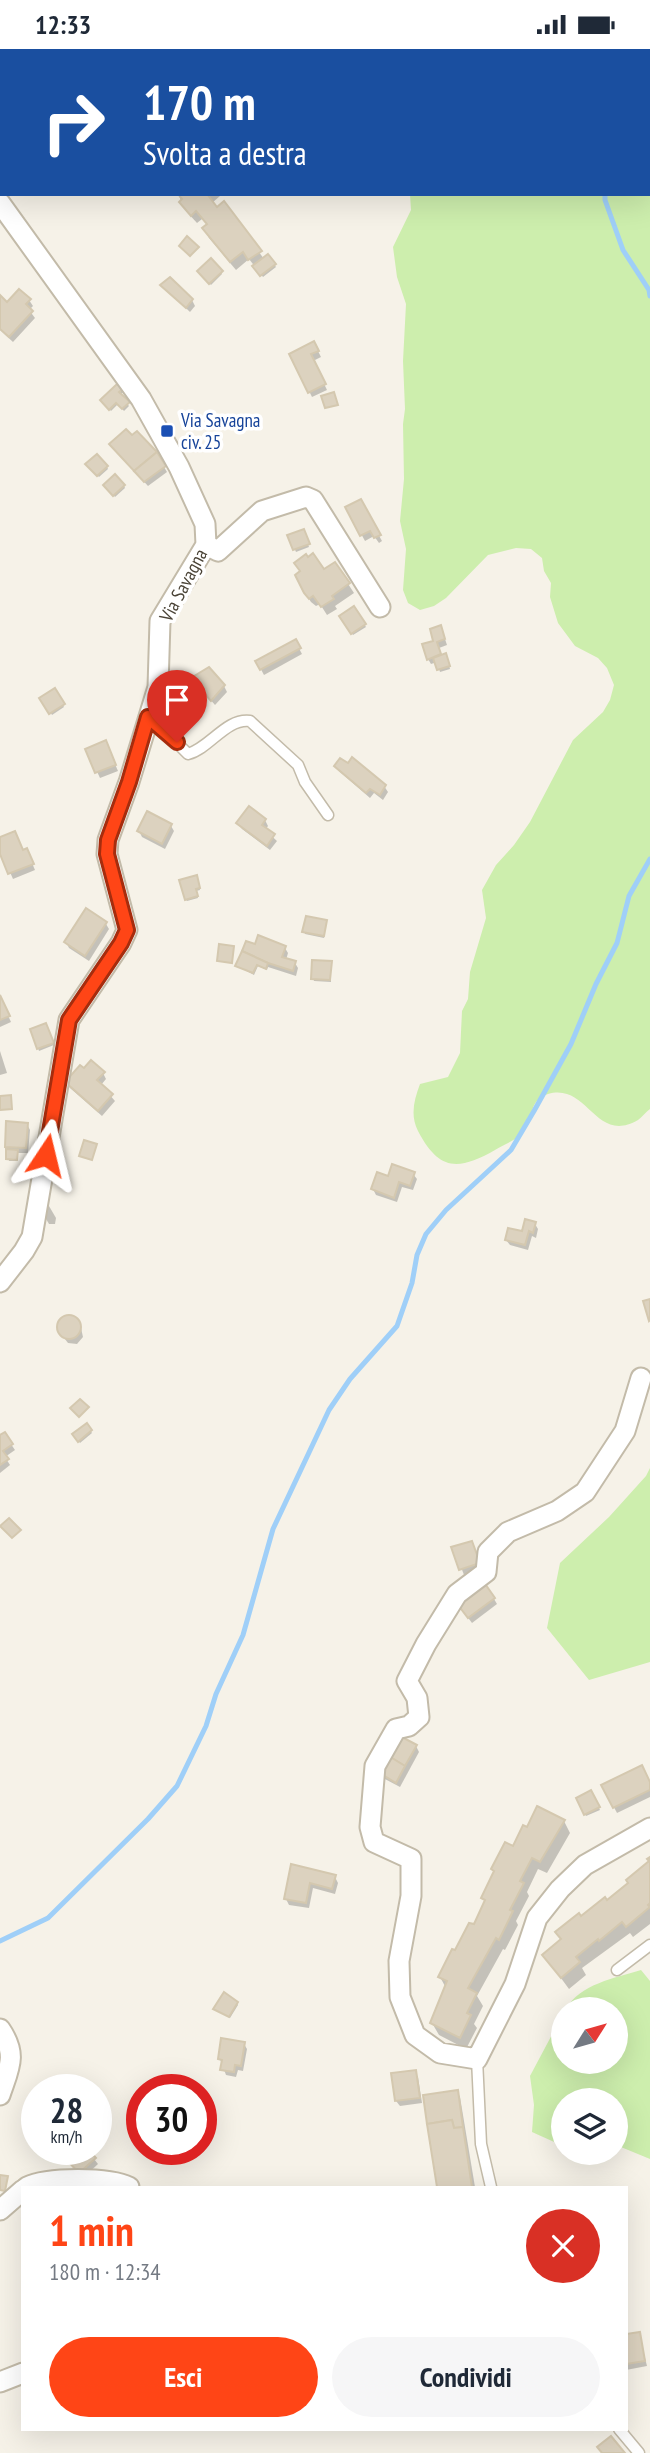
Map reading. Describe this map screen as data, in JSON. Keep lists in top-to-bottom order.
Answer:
{
  "streets": {
    "street": ["Via Savagna"]
  },
  "places": {
    "transit": ["Via Savagna civ. 25"]
  },
  "north": "top right",
  "page": {
    "status": "12:33",
    "turn": ["170 m", "Svolta a destra"],
    "speed": "28 km/h",
    "limit": "30",
    "heading": ["1 min", "180 m · 12:34"],
    "buttons": ["Esci", "Condividi"]
  }
}
